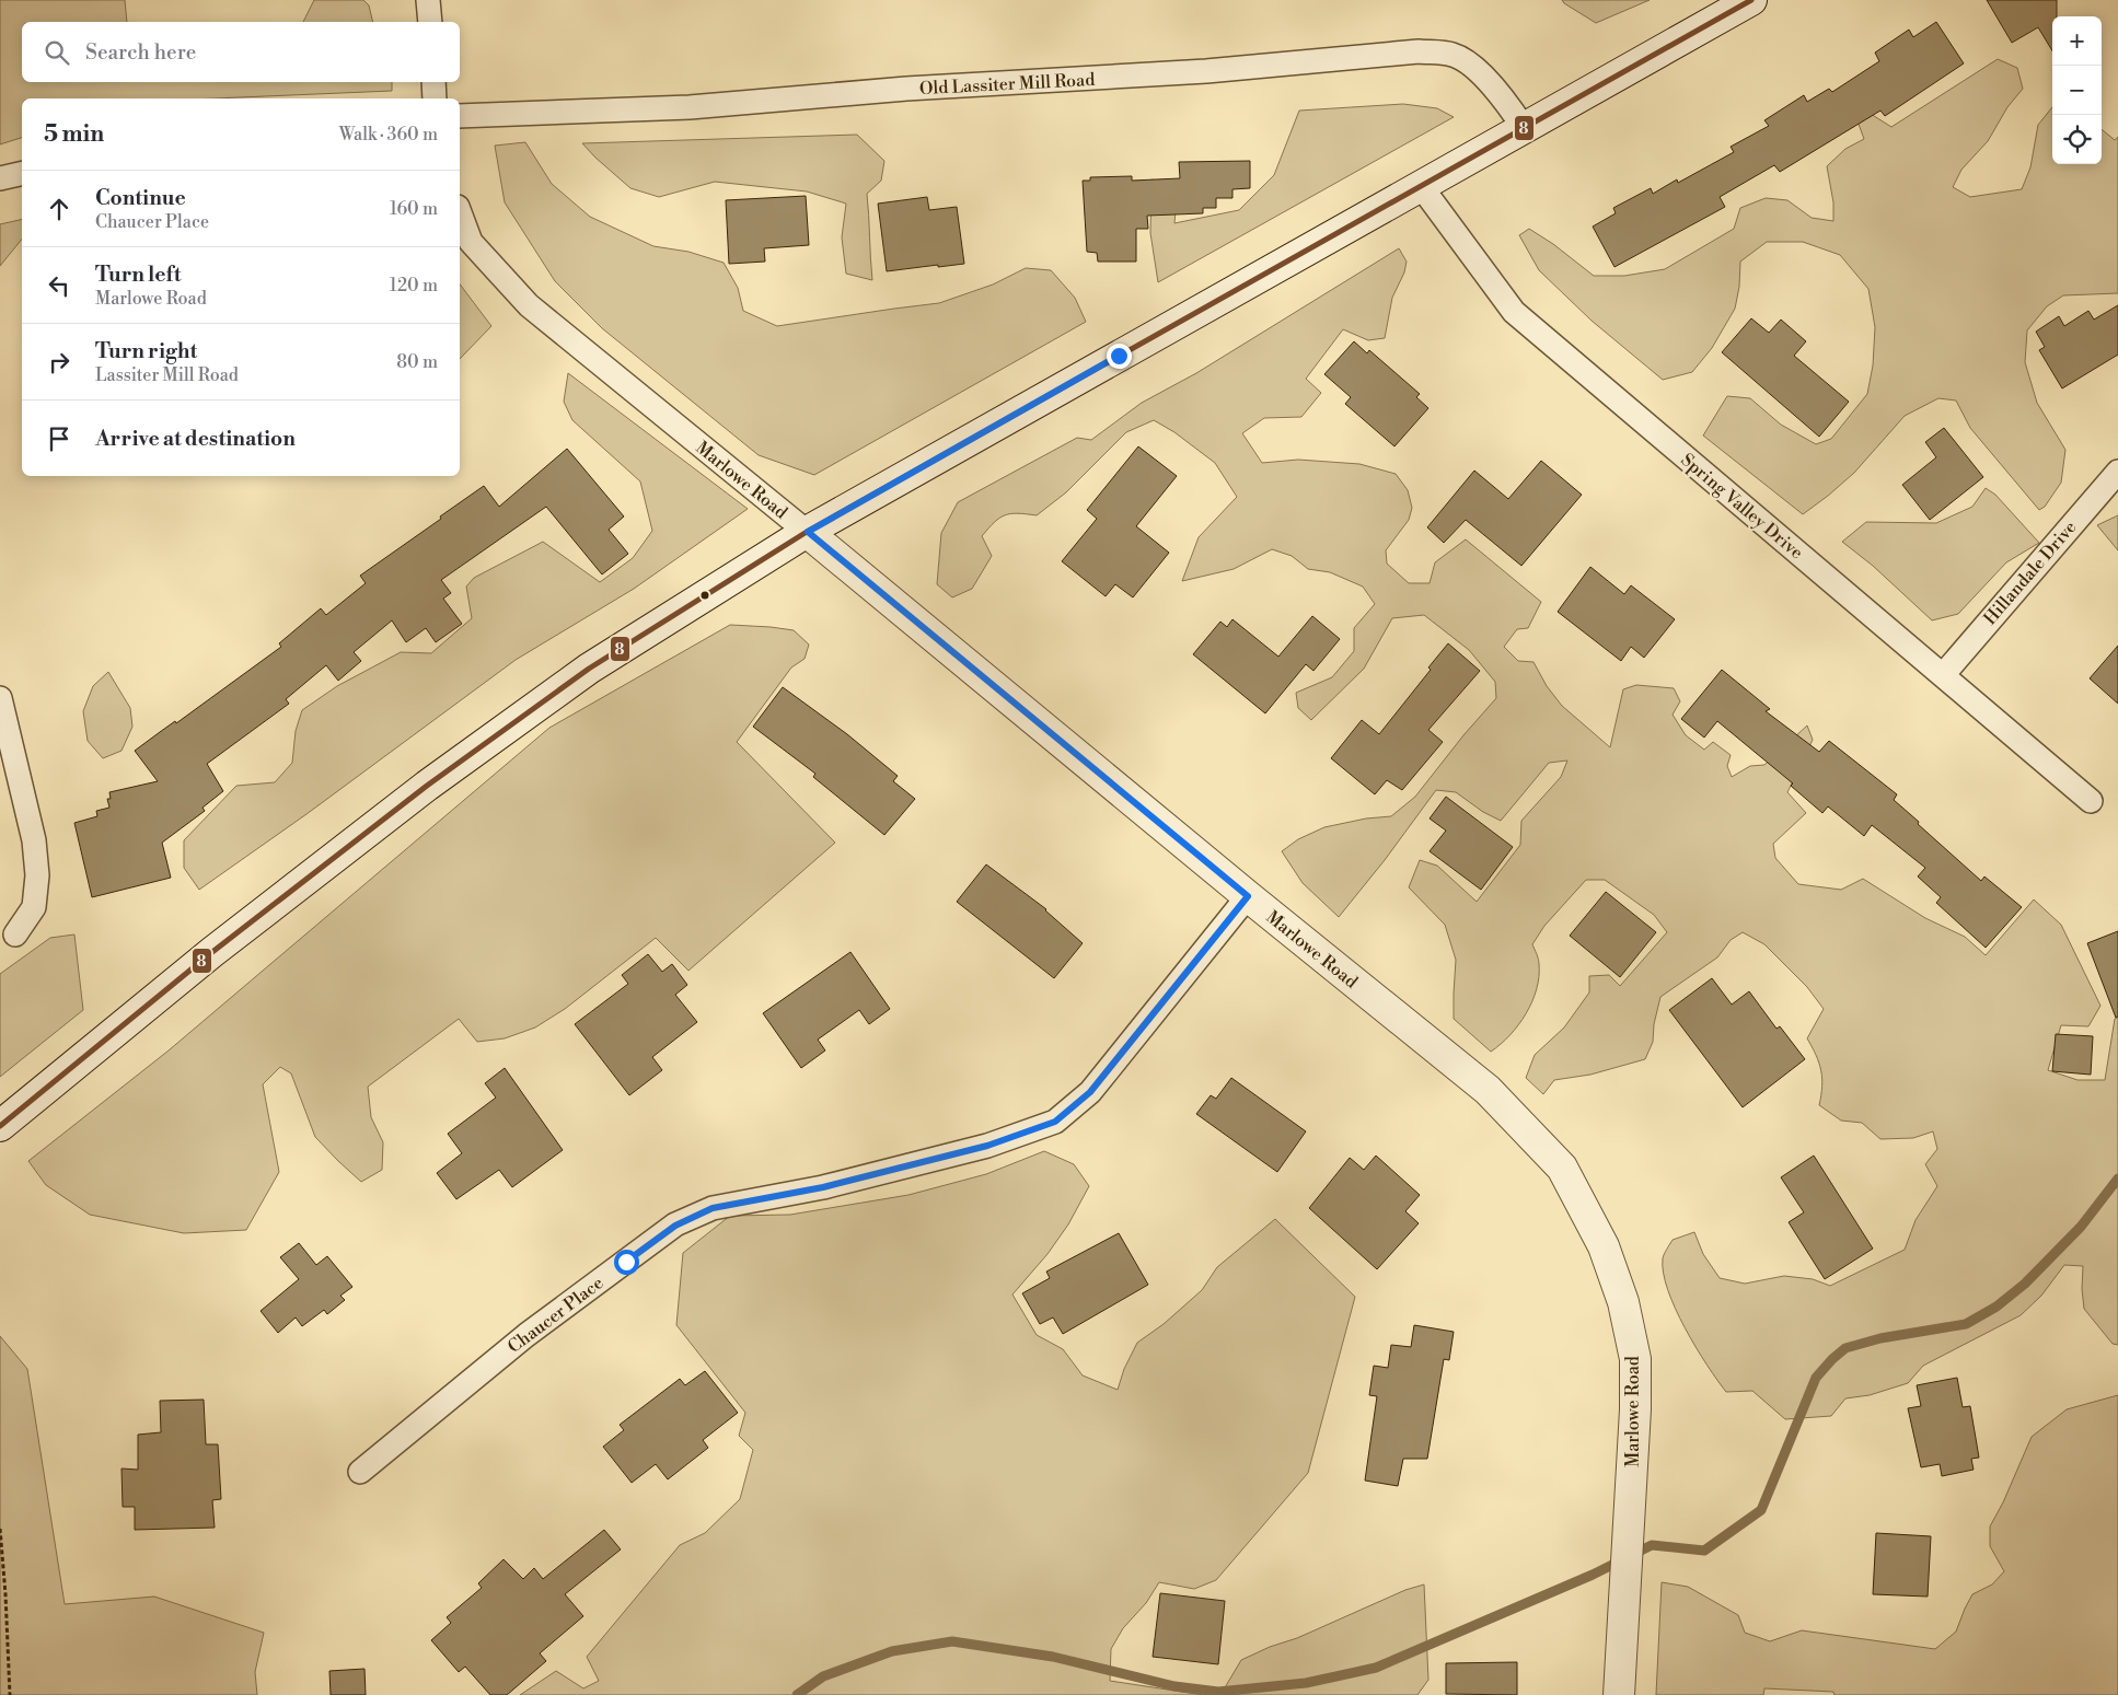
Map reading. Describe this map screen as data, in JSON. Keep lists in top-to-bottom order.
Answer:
{
  "streets": {
    "main road": ["Marlowe Road"],
    "street": [
      "Old Lassiter Mill Road",
      "Spring Valley Drive",
      "Hillandale Drive",
      "Chaucer Place"
    ]
  },
  "crossings": [
    ["Marlowe Road", "Chaucer Place"],
    ["Spring Valley Drive", "Hillandale Drive"]
  ],
  "lines": ["transit line 8"],
  "page": {
    "map_buttons": ["+", "−"],
    "search": "Search here",
    "heading": ["5 min", "Walk · 360 m"],
    "list": [
      ["Continue", "Chaucer Place", "160 m"],
      ["Turn left", "Marlowe Road", "120 m"],
      ["Turn right", "Lassiter Mill Road", "80 m"],
      "Arrive at destination"
    ]
  }
}
